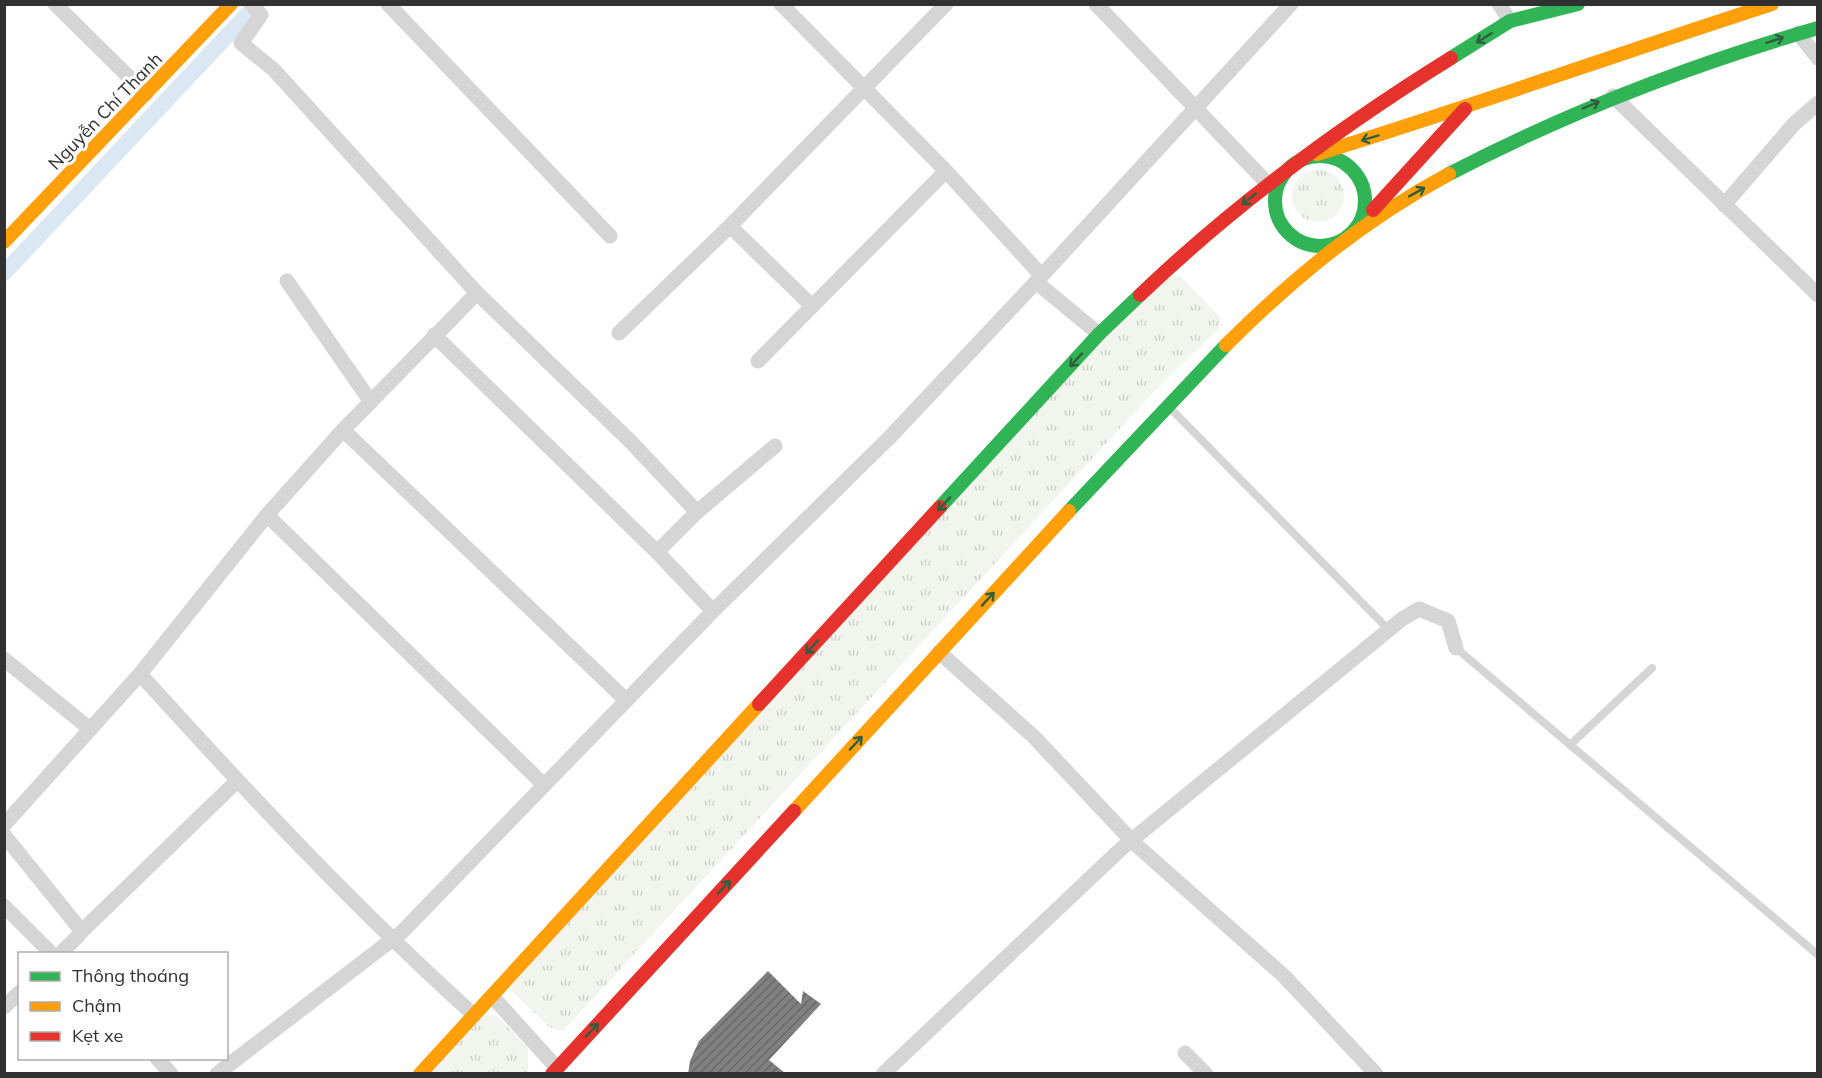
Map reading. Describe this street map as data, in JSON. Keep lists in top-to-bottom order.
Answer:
{
  "streets": {
    "street": ["Nguyễn Chí Thanh"]
  },
  "legend": ["Thông thoáng", "Chậm", "Kẹt xe"]
}
